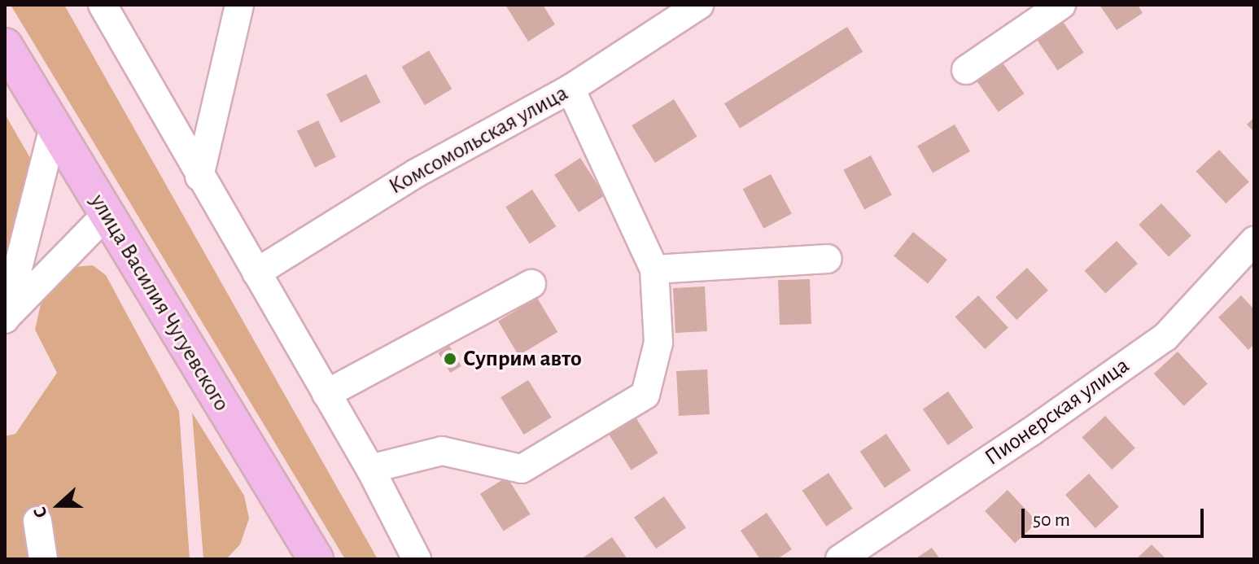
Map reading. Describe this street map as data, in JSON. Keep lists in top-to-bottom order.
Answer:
{
  "streets": {
    "main road": ["улица Василия Чугуевского"],
    "street": ["Комсомольская улица", "Пионерская улица"]
  },
  "places": ["Суприм авто"],
  "scale_bar": "50 m",
  "north": "left"
}
